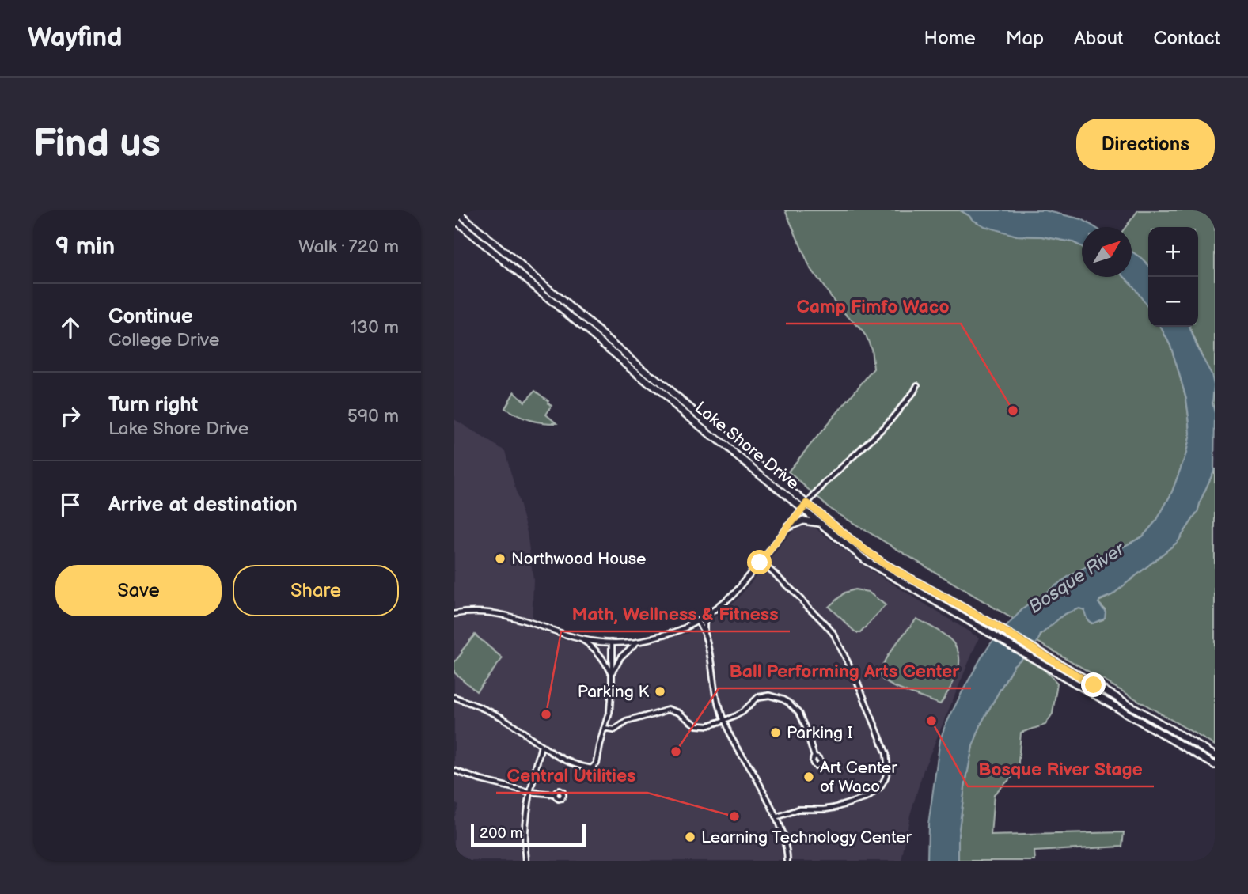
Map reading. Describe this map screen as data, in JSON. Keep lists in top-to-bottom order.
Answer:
{
  "streets": {
    "main road": ["Lake Shore Drive"]
  },
  "water": ["Bosque River"],
  "places": [
    "Camp Fimfo Waco",
    "Northwood House",
    "Parking K",
    "Math, Wellness & Fitness",
    "Bosque River Stage",
    "Parking I",
    "Ball Performing Arts Center",
    "Art Center of Waco",
    "Central Utilities",
    "Learning Technology Center"
  ],
  "scale_bar": "200 m",
  "north": "top right",
  "page": {
    "header": "Wayfind",
    "nav": [
      "Home",
      "Map",
      "About",
      "Contact"
    ],
    "buttons": [
      "Directions",
      ["Save", "Share"]
    ],
    "title": "Find us",
    "heading": ["9 min", "Walk · 720 m"],
    "map_buttons": ["+", "−"],
    "list": [
      ["Continue", "College Drive", "130 m"],
      ["Turn right", "Lake Shore Drive", "590 m"],
      "Arrive at destination"
    ],
    "scale": "200 m"
  }
}
